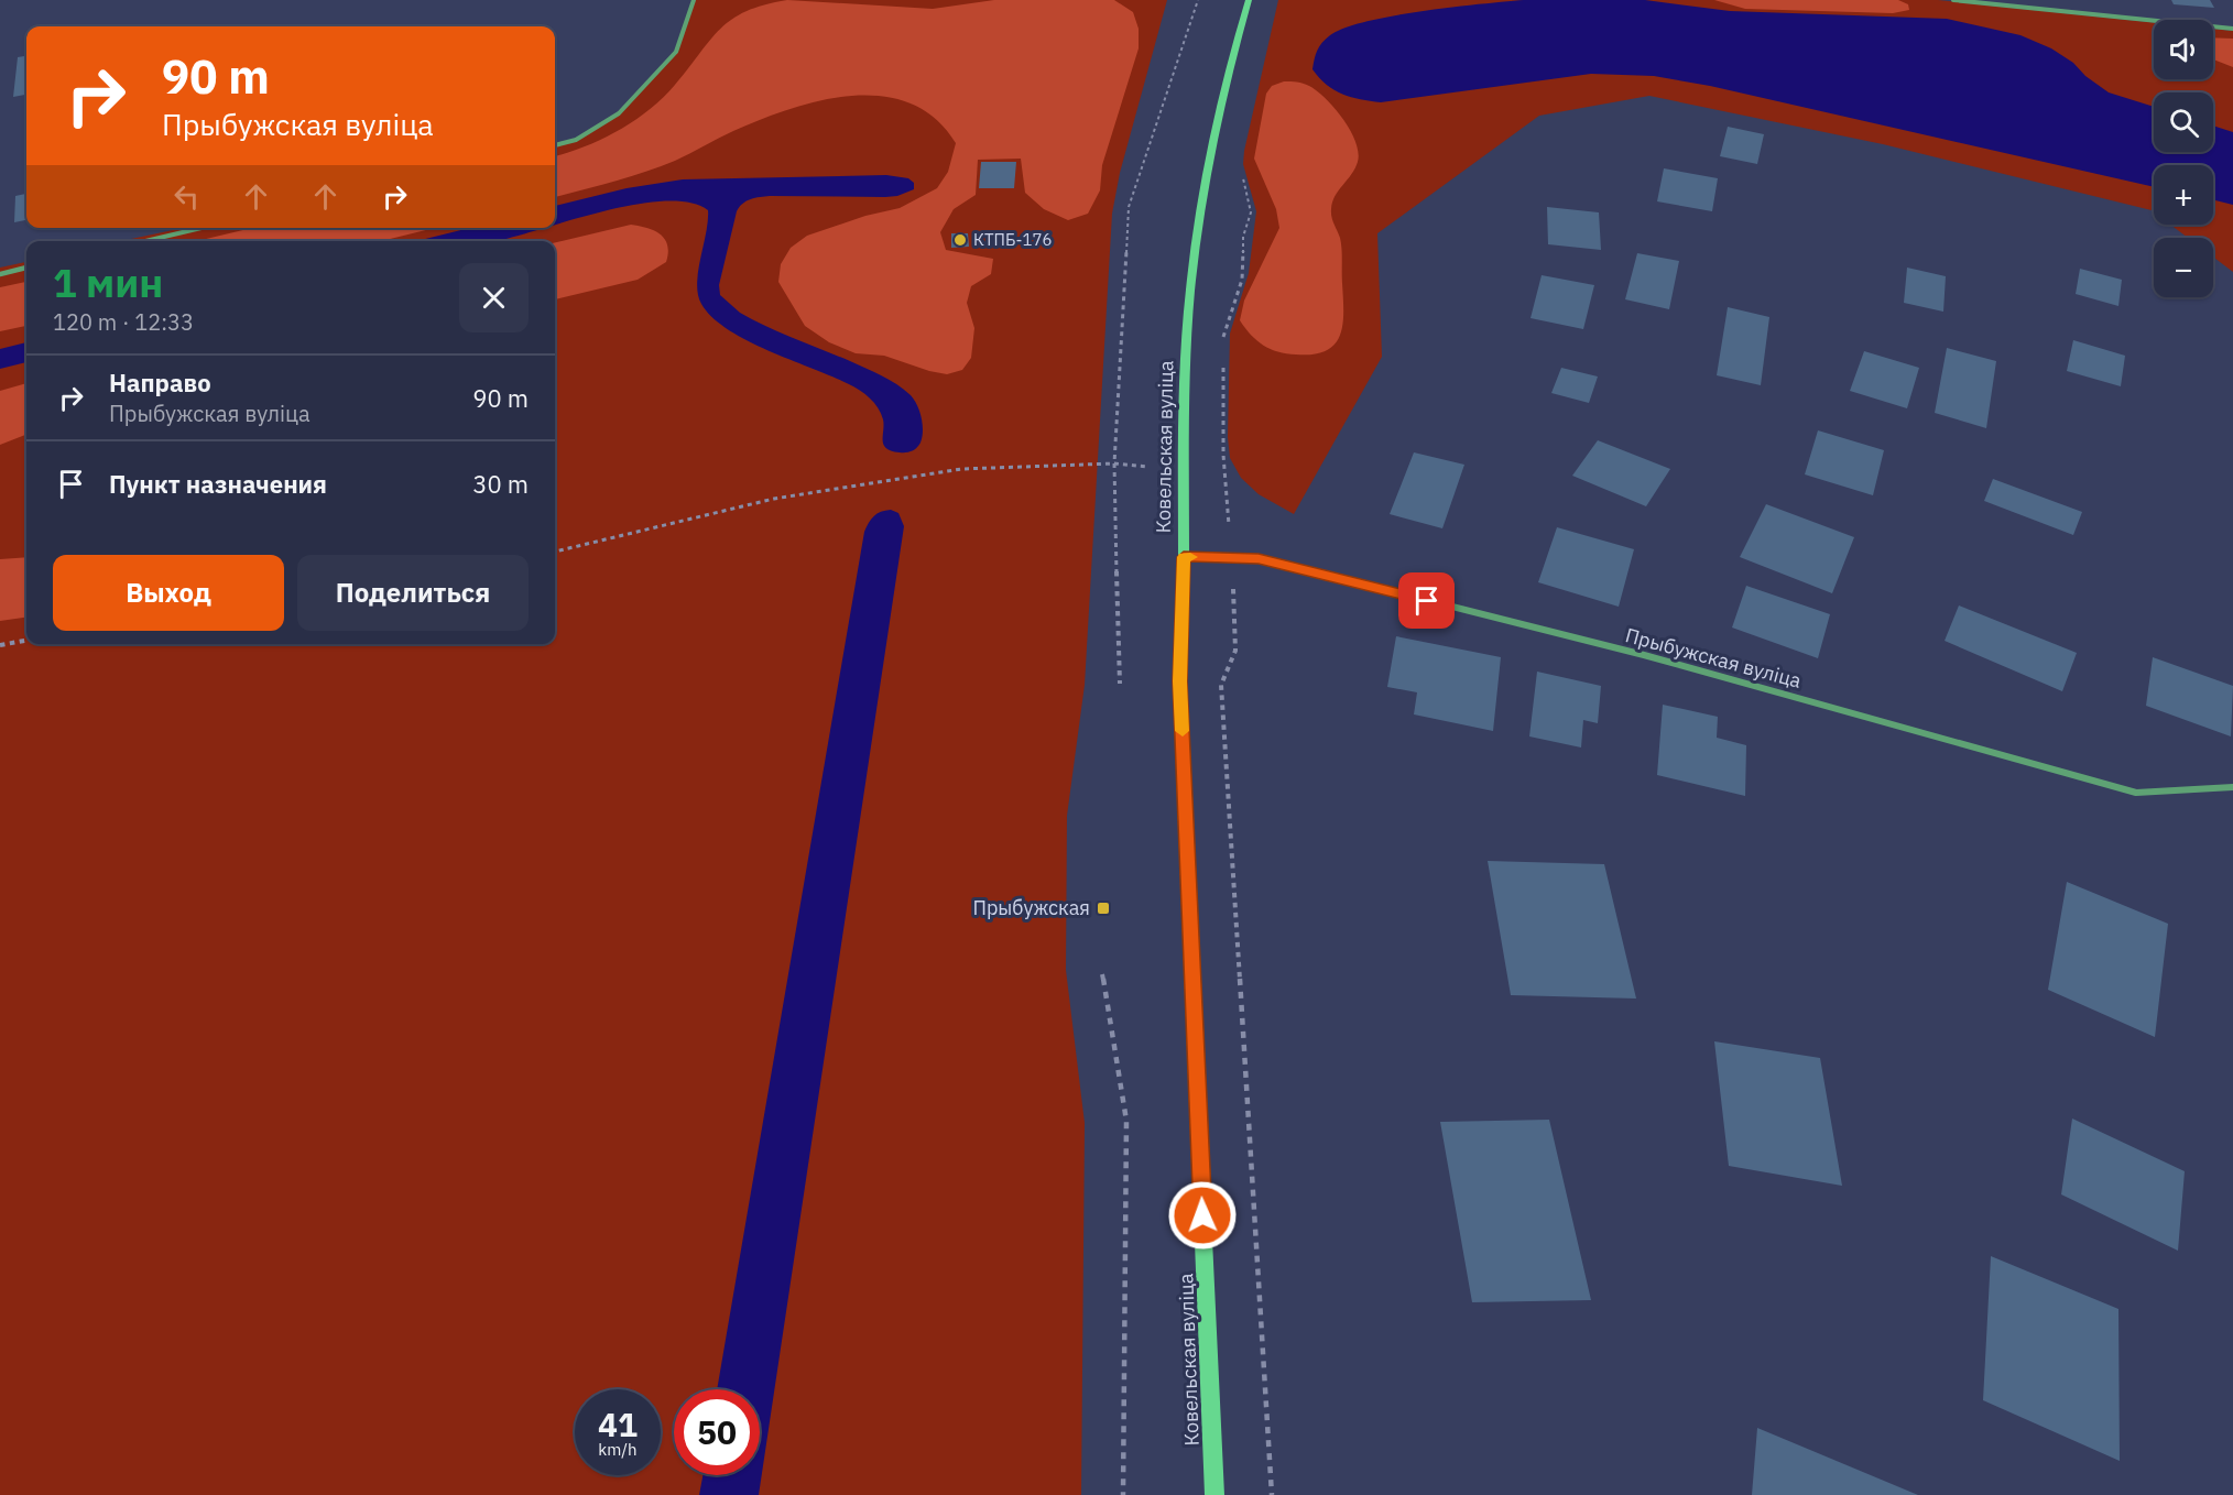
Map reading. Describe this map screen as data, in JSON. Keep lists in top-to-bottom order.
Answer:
{
  "streets": {
    "main road": ["Ковельская вуліца"],
    "street": ["Прыбужская вуліца"]
  },
  "crossings": [
    ["Ковельская вуліца", "Прыбужская вуліца"]
  ],
  "places": {
    "other": ["КТПБ-176"],
    "transit": ["Прыбужская"]
  },
  "page": {
    "map_buttons": ["+", "−"],
    "turn": ["90 m", "Прыбужская вуліца"],
    "heading": ["1 мин", "120 m · 12:33"],
    "list": [
      {
        "name": "Направо",
        "note": "Прыбужская вуліца",
        "value": "90 m"
      },
      {
        "name": "Пункт назначения",
        "value": "30 m"
      }
    ],
    "buttons": ["Выход", "Поделиться"],
    "speed": "41 km/h",
    "limit": "50"
  }
}
